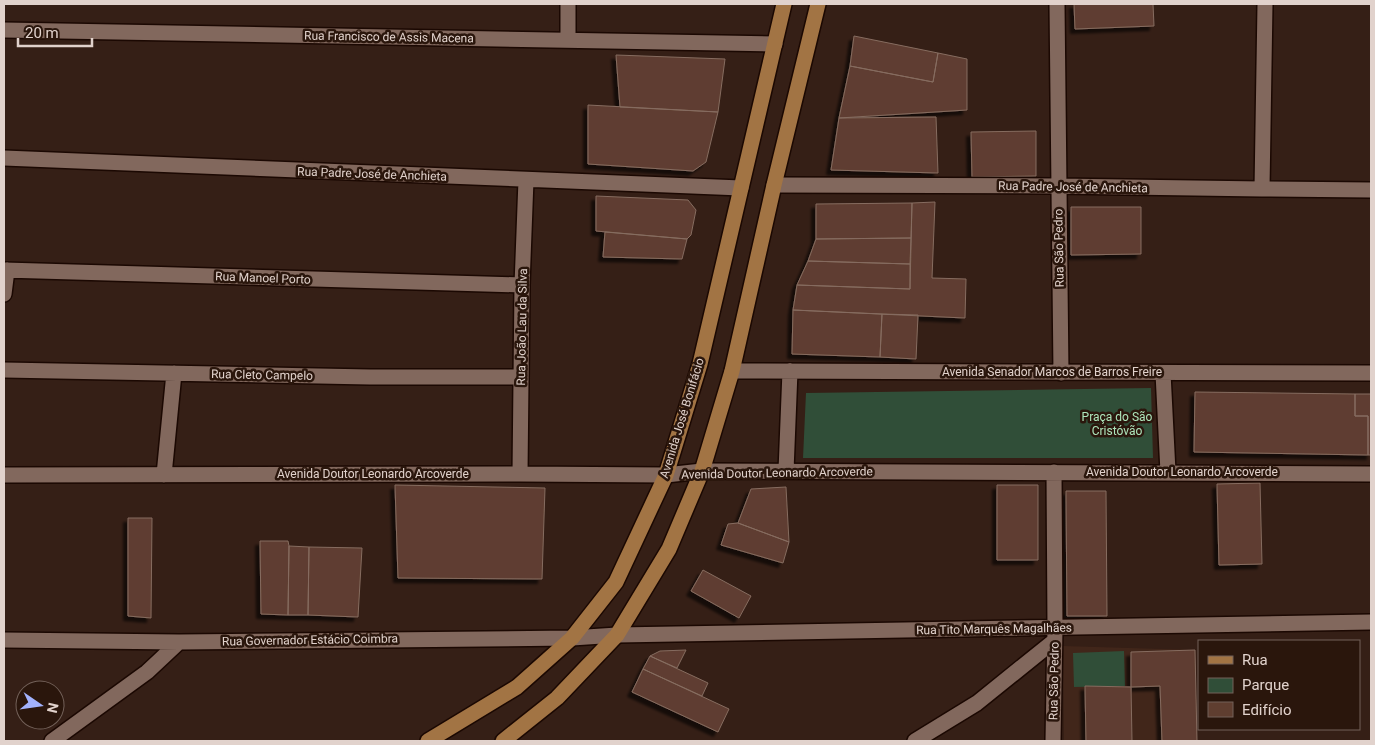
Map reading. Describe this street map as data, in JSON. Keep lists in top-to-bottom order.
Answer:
{
  "streets": {
    "main road": ["Avenida José Bonifácio"],
    "street": [
      "Rua Francisco de Assis Macena",
      "Rua Padre José de Anchieta",
      "Rua São Pedro",
      "Rua Manoel Porto",
      "Rua João Lau da Silva",
      "Avenida Senador Marcos de Barros Freire",
      "Rua Cleto Campelo",
      "Avenida Doutor Leonardo Arcoverde",
      "Rua Tito Marquês Magalhães",
      "Rua Governador Estácio Coimbra"
    ]
  },
  "crossings": [
    ["Rua Francisco de Assis Macena", "Avenida José Bonifácio"],
    ["Rua Padre José de Anchieta", "Rua São Pedro"],
    ["Rua Padre José de Anchieta", "Rua João Lau da Silva"],
    ["Rua Padre José de Anchieta", "Avenida José Bonifácio"],
    ["Rua São Pedro", "Avenida Senador Marcos de Barros Freire"],
    ["Rua São Pedro", "Avenida Doutor Leonardo Arcoverde"],
    ["Rua São Pedro", "Rua Tito Marquês Magalhães"],
    ["Rua Manoel Porto", "Rua João Lau da Silva"],
    ["Rua João Lau da Silva", "Rua Cleto Campelo"],
    ["Rua João Lau da Silva", "Avenida Doutor Leonardo Arcoverde"],
    ["Avenida José Bonifácio", "Avenida Doutor Leonardo Arcoverde"],
    ["Avenida José Bonifácio", "Rua Governador Estácio Coimbra"],
    ["Rua Tito Marquês Magalhães", "Rua Governador Estácio Coimbra"]
  ],
  "parks": ["Praça do São Cristóvão"],
  "legend": ["Rua", "Parque", "Edifício"],
  "scale_bar": "20 m",
  "north": "right"
}
